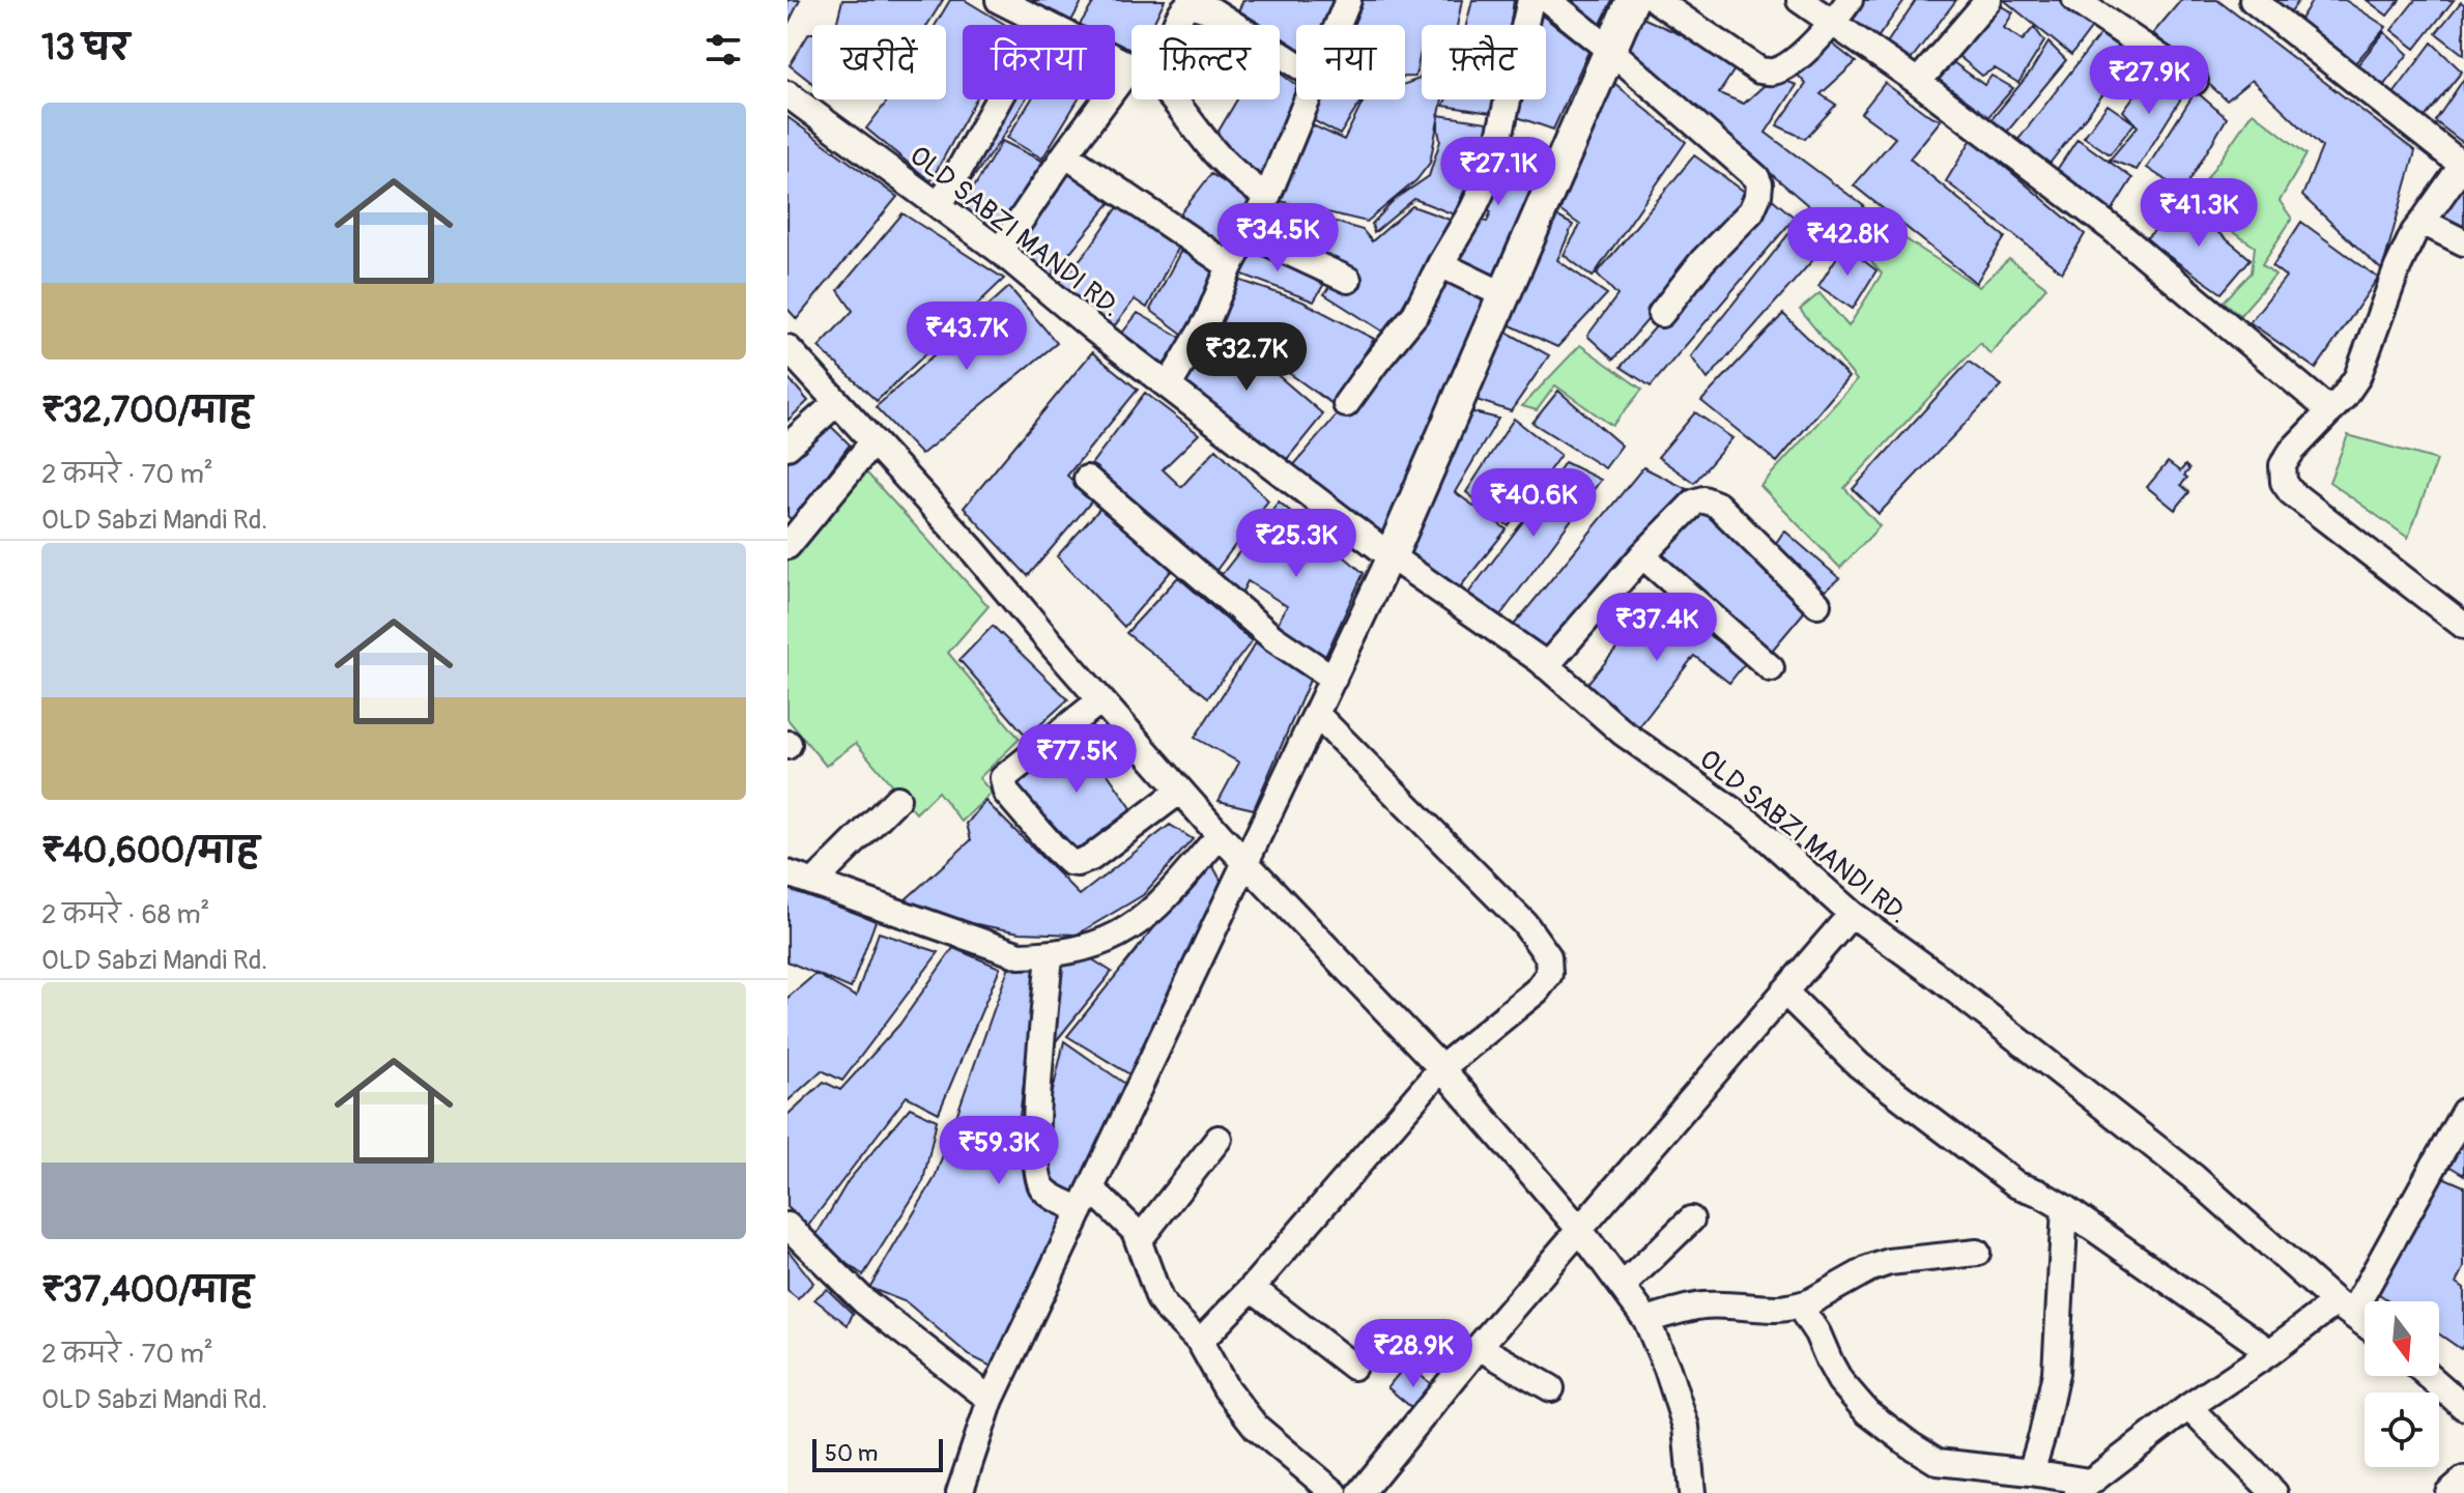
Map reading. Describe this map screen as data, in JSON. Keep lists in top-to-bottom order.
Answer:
{
  "streets": {
    "street": ["OLD SABZI MANDI RD."]
  },
  "scale_bar": "50 m",
  "north": "bottom",
  "page": {
    "heading": "13 घर",
    "chip": [
      "खरीदें",
      "किराया",
      "फ़िल्टर",
      "नया",
      "फ़्लैट"
    ],
    "price": [
      "₹27.9K",
      "₹27.1K",
      "₹41.3K",
      "₹34.5K",
      "₹42.8K",
      "₹43.7K",
      "₹32.7K",
      "₹40.6K",
      "₹25.3K",
      "₹37.4K",
      "₹77.5K",
      "₹59.3K",
      "₹28.9K"
    ],
    "list": [
      {
        "name": "₹32,700/माह",
        "note": "2 कमरे · 70 m² · OLD Sabzi Mandi Rd."
      },
      {
        "name": "₹40,600/माह",
        "note": "2 कमरे · 68 m² · OLD Sabzi Mandi Rd."
      },
      {
        "name": "₹37,400/माह",
        "note": "2 कमरे · 70 m² · OLD Sabzi Mandi Rd."
      }
    ],
    "scale": "50 m"
  }
}
